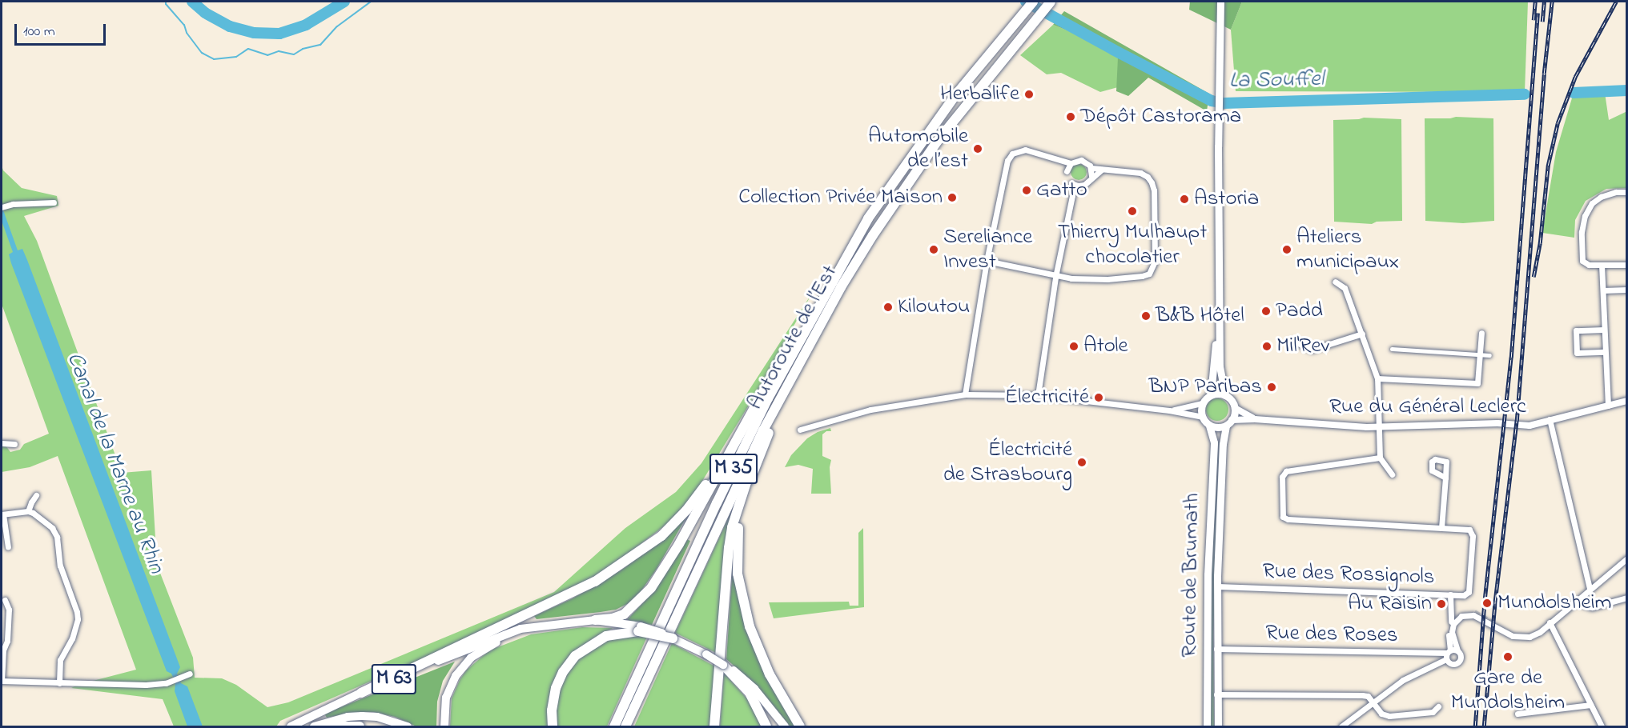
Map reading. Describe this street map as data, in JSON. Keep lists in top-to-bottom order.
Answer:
{
  "streets": {
    "highway": ["Autoroute de l’Est", "M 35"],
    "main road": ["Route de Brumath", "M 63"],
    "street": ["Rue du Général Leclerc", "Rue des Rossignols", "Rue des Roses"]
  },
  "crossings": [
    ["Rue du Général Leclerc", "Route de Brumath"],
    ["Rue des Rossignols", "Route de Brumath"],
    ["Rue des Rossignols", "Rue des Roses"],
    ["Route de Brumath", "Rue des Roses"]
  ],
  "water": ["La Souffel", "Canal de la Marne au Rhin"],
  "places": [
    "Herbalife",
    "Dépôt Castorama",
    "Automobile de l’est",
    "Gatto",
    "Collection Privée Maison",
    "Astoria",
    "Thierry Mulhaupt chocolatier",
    "Sereliance Invest",
    "Ateliers municipaux",
    "Kiloutou",
    "Padd",
    "B&B Hôtel",
    "Atole",
    "Mil'Rev",
    "BNP Paribas",
    "Électricité",
    "Électricité de Strasbourg",
    "Mundolsheim",
    "Au Raisin",
    "Gare de Mundolsheim"
  ],
  "scale_bar": "100 m"
}
